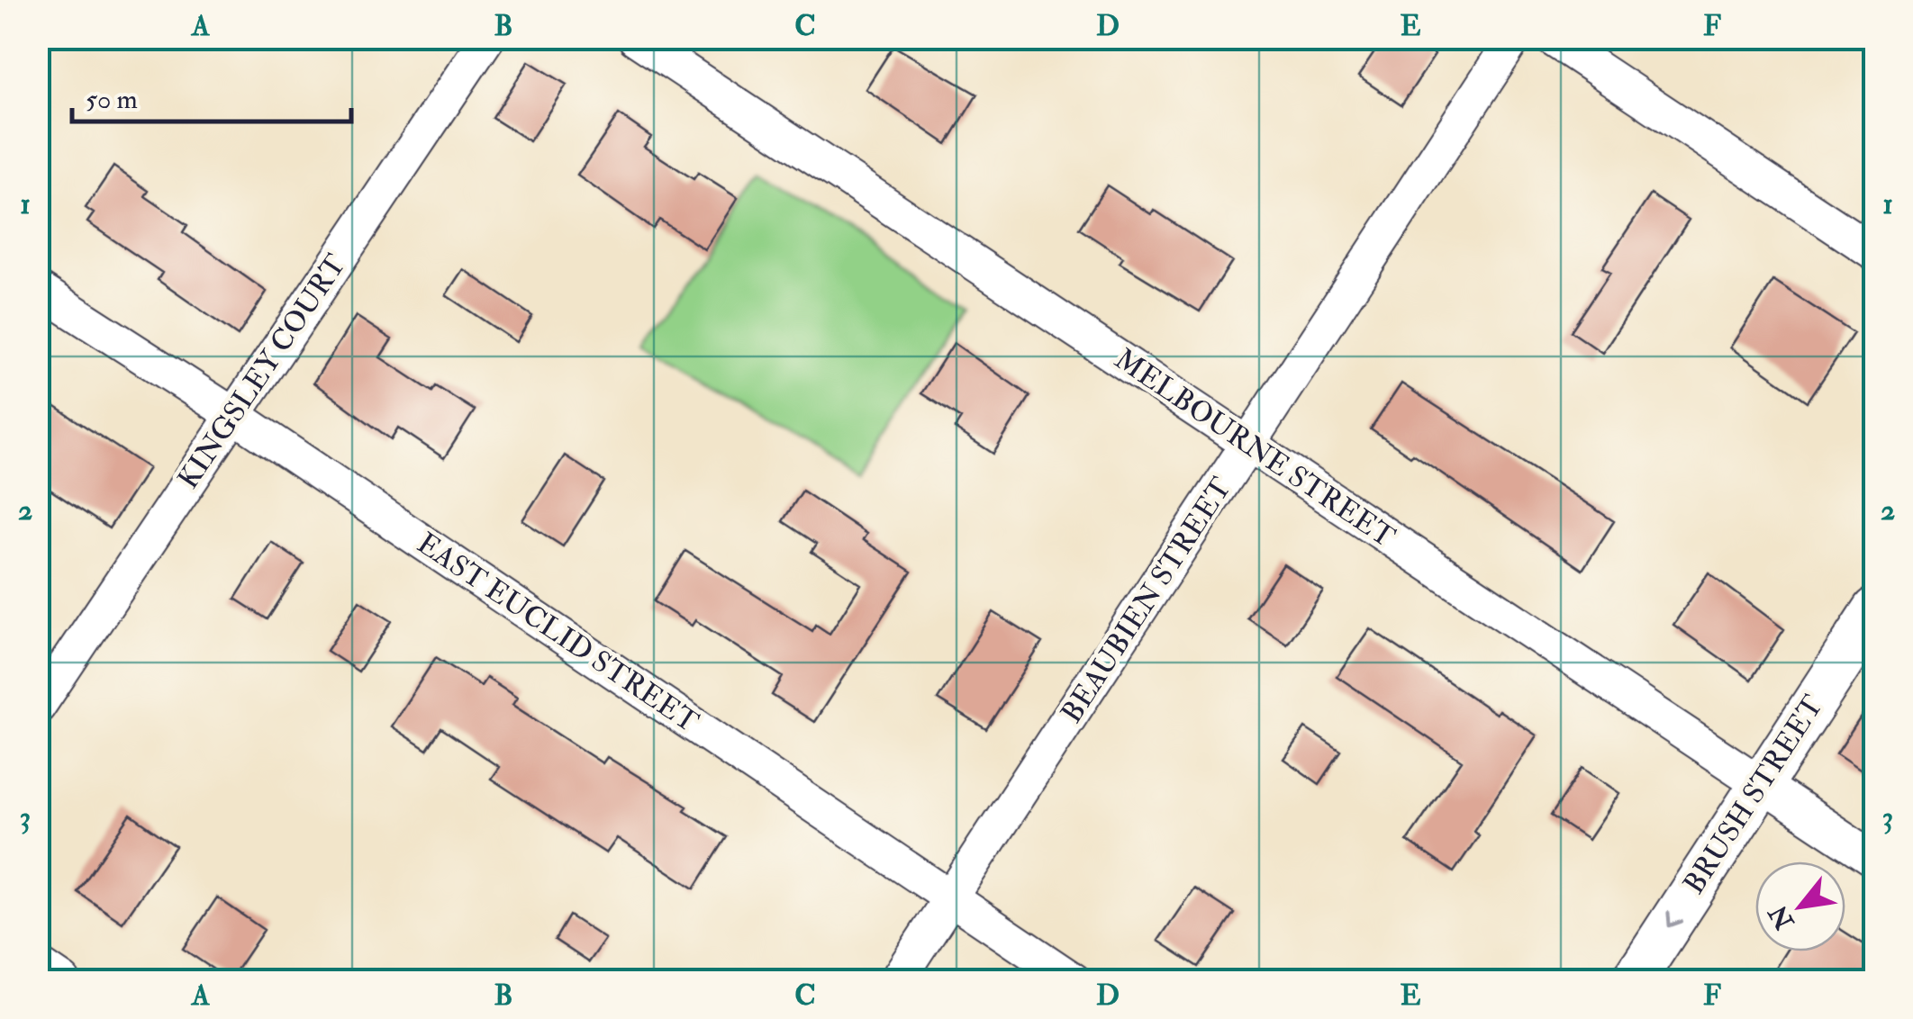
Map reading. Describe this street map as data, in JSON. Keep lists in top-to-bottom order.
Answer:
{
  "streets": {
    "street": [
      "KINGSLEY COURT",
      "MELBOURNE STREET",
      "BEAUBIEN STREET",
      "EAST EUCLID STREET",
      "BRUSH STREET"
    ]
  },
  "crossings": [
    ["KINGSLEY COURT", "EAST EUCLID STREET"],
    ["MELBOURNE STREET", "BEAUBIEN STREET"],
    ["MELBOURNE STREET", "BRUSH STREET"],
    ["BEAUBIEN STREET", "EAST EUCLID STREET"]
  ],
  "one_way": ["BRUSH STREET"],
  "scale_bar": "50 m",
  "north": "bottom left",
  "grid": {
    "columns": [
      "A",
      "B",
      "C",
      "D",
      "E",
      "F"
    ],
    "rows": ["1", "2", "3"]
  }
}
